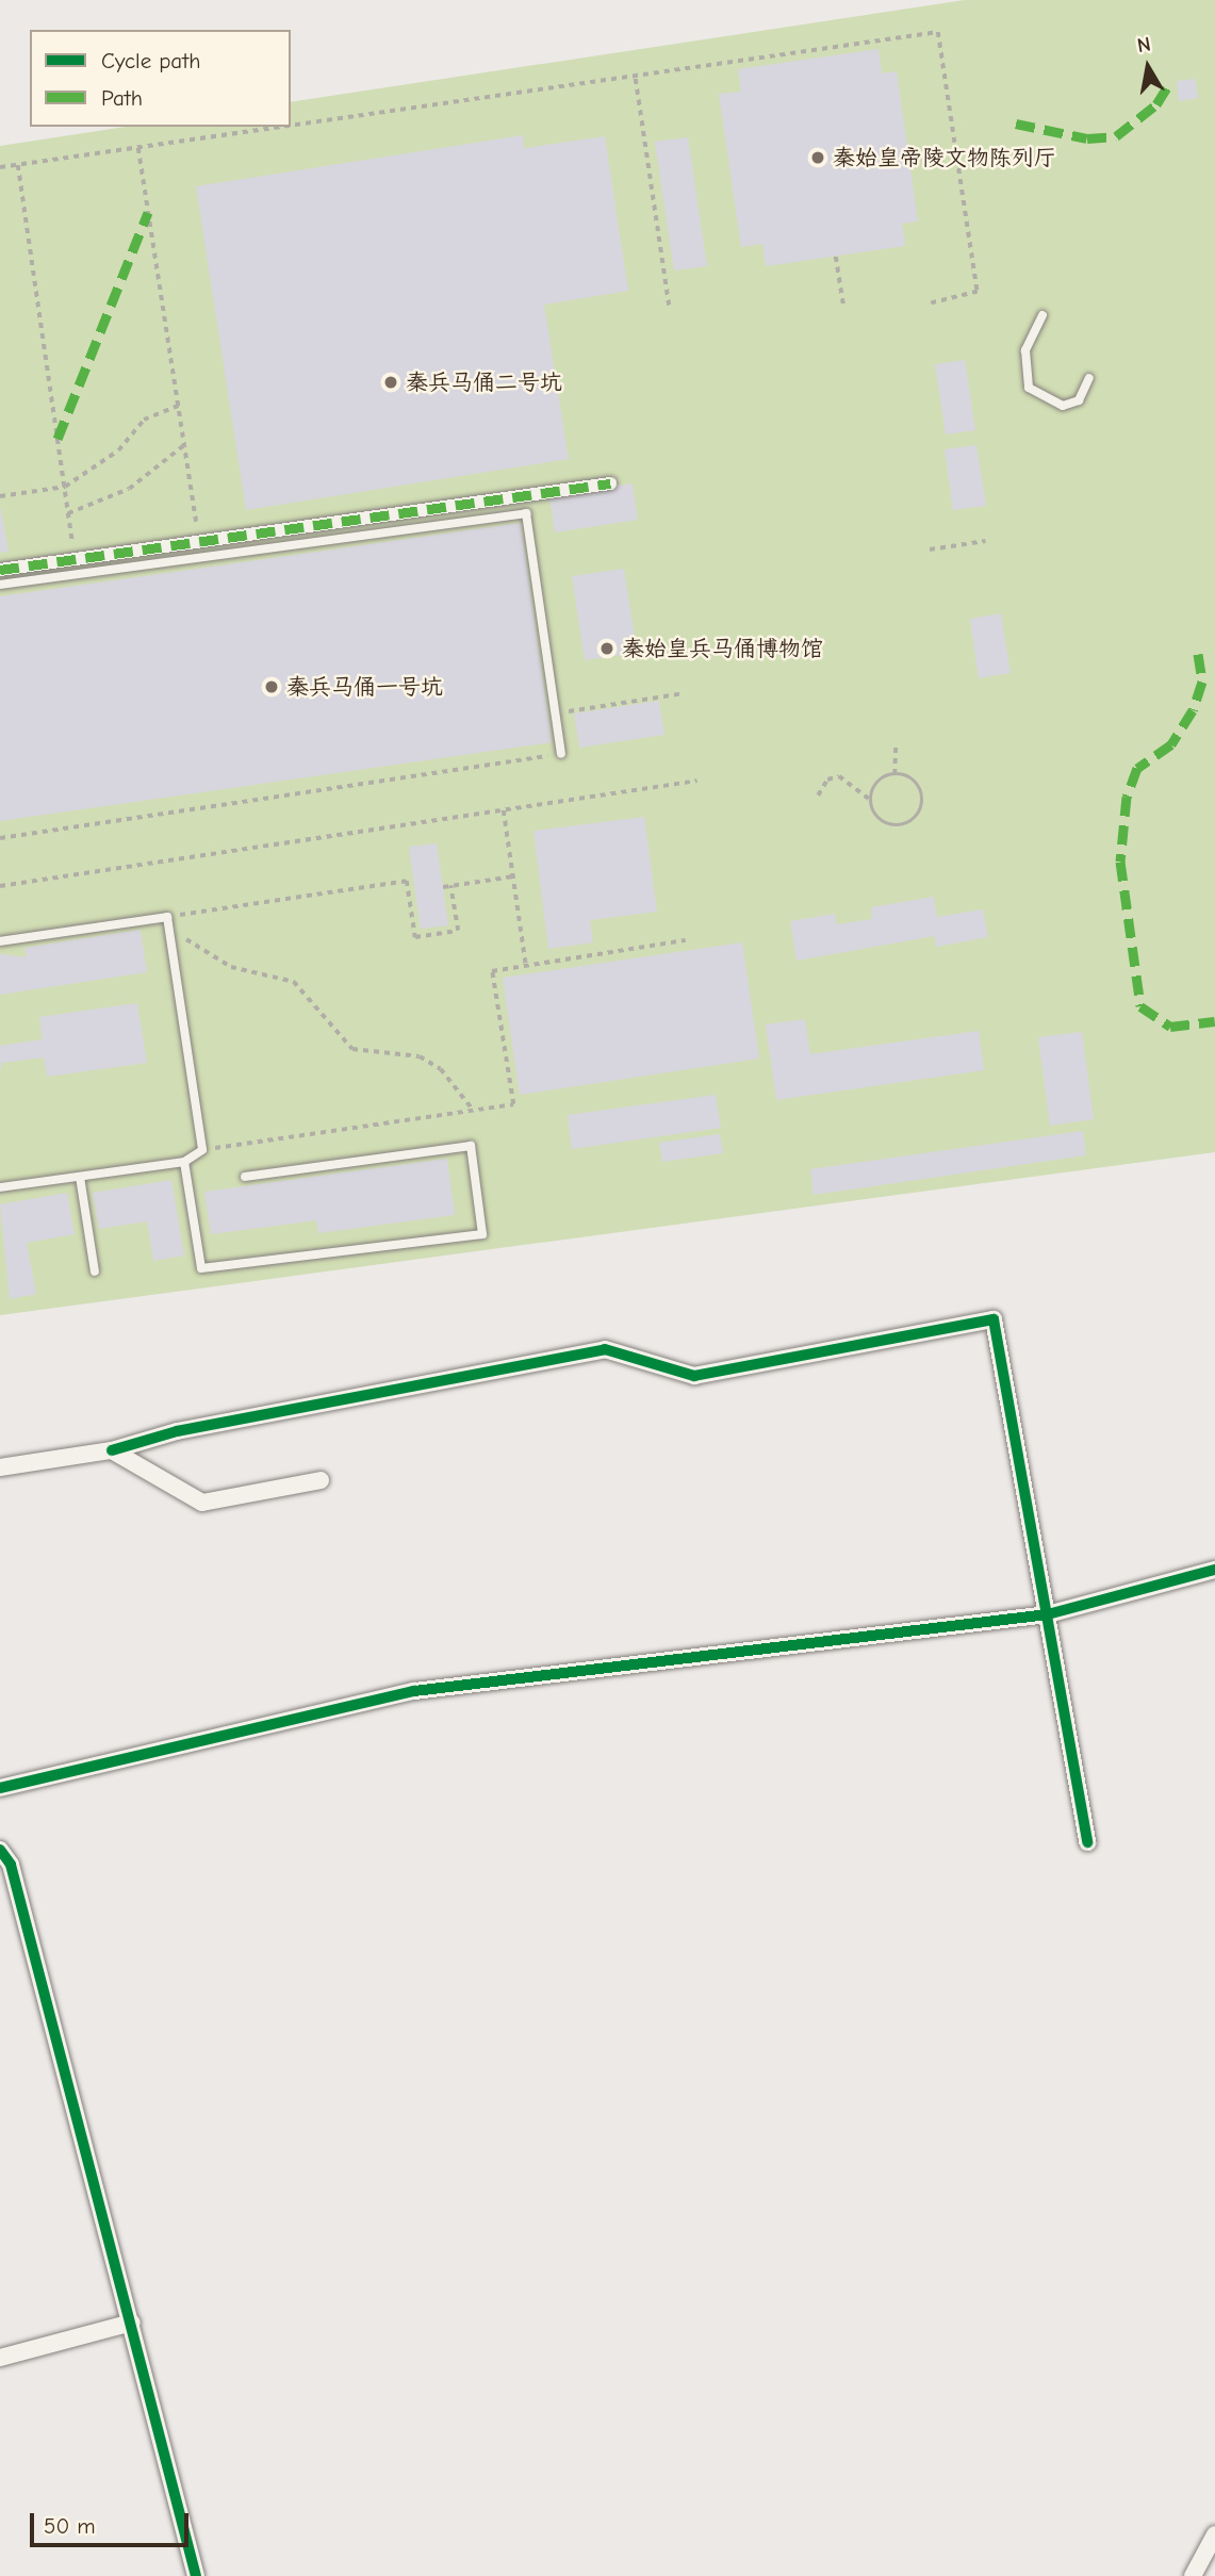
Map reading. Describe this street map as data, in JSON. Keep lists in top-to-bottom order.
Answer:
{
  "places": [
    "秦始皇帝陵文物陈列厅",
    "秦兵马俑二号坑",
    "秦始皇兵马俑博物馆",
    "秦兵马俑一号坑"
  ],
  "legend": ["Cycle path", "Path"],
  "scale_bar": "50 m",
  "north": "top"
}
